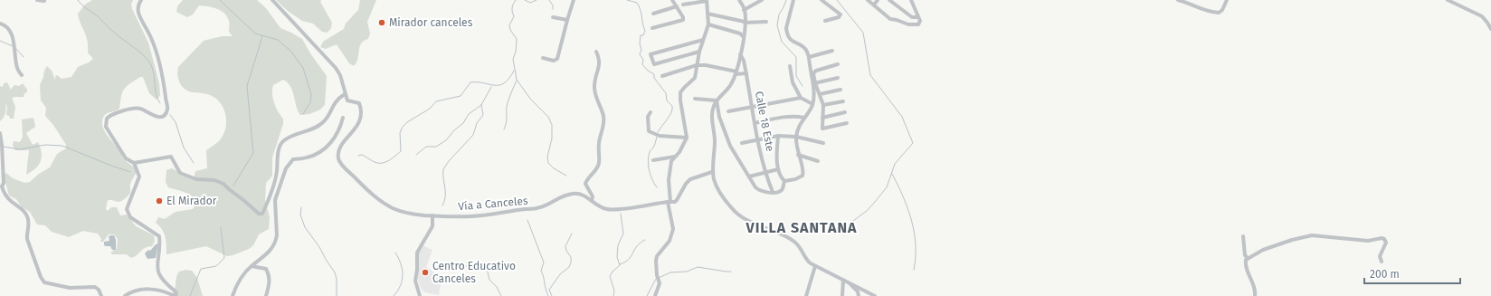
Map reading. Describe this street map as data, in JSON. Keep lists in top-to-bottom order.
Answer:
{
  "streets": {
    "street": ["Calle 18 Este", "Vía a Canceles"]
  },
  "districts": ["VILLA SANTANA"],
  "places": ["Mirador canceles", "El Mirador", "Centro Educativo Canceles"],
  "scale_bar": "200 m"
}
